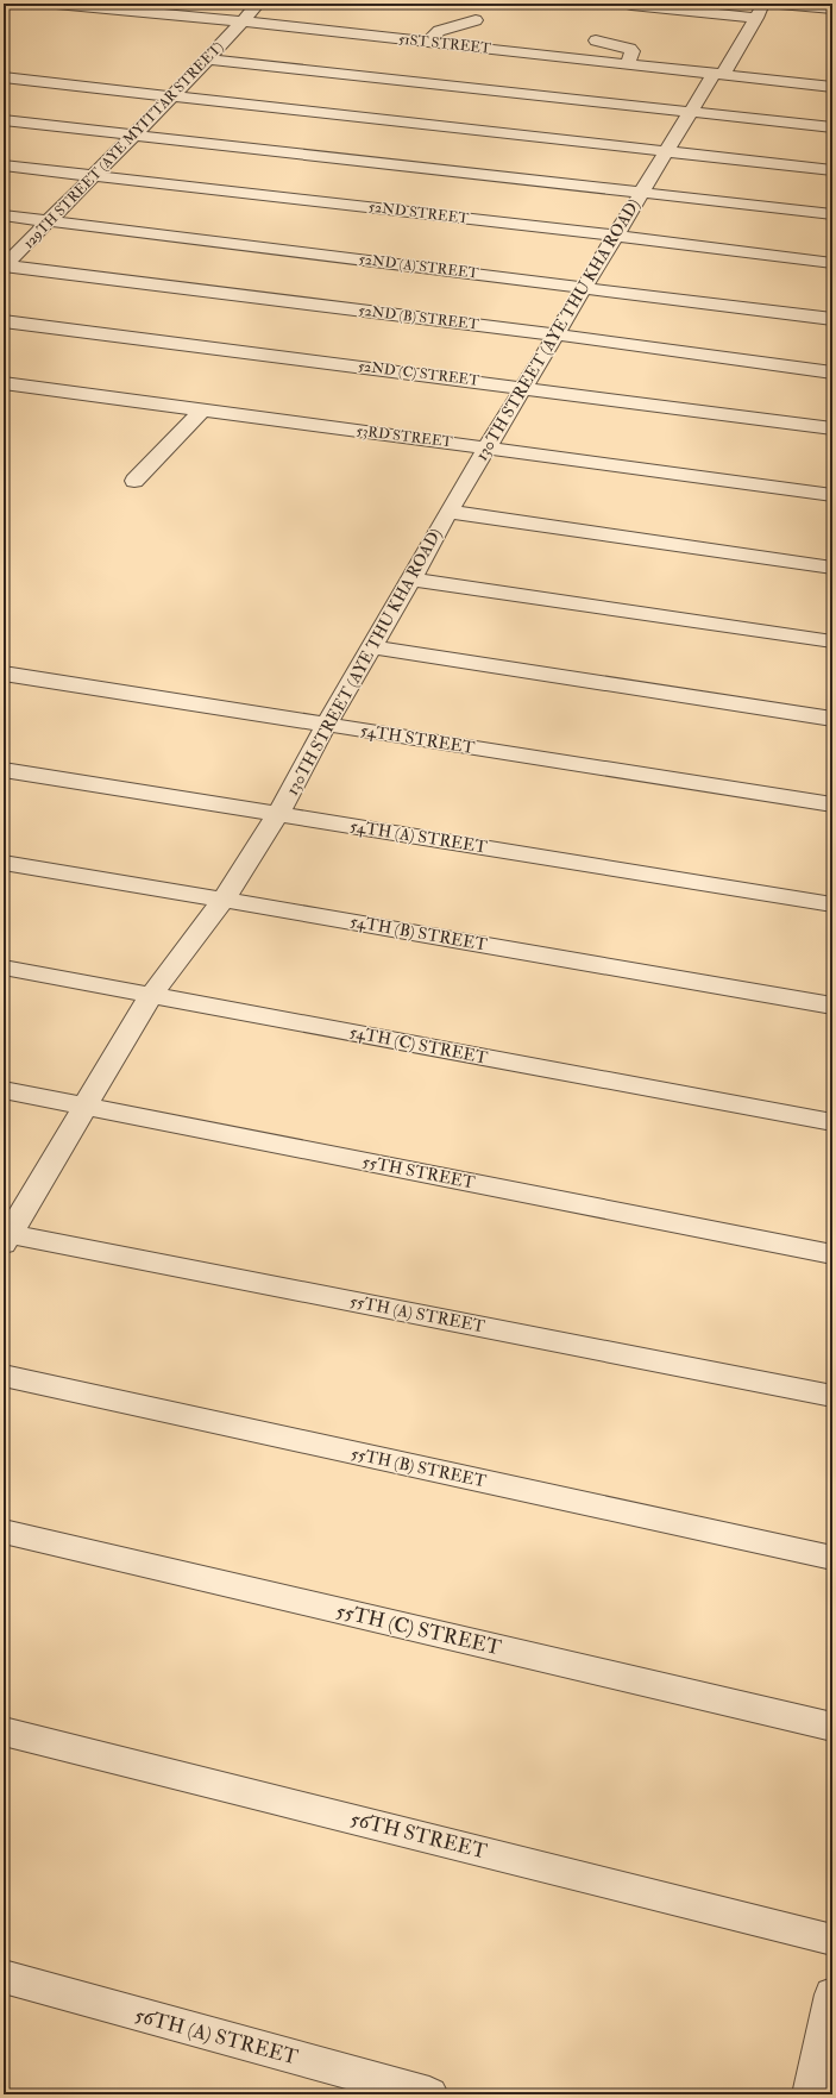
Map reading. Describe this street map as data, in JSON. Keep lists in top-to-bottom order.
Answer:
{
  "streets": {
    "street": [
      "51ST STREET",
      "129TH STREET (AYE MYITTAR STREET)",
      "52ND STREET",
      "52ND (A) STREET",
      "52ND (B) STREET",
      "130TH STREET (AYE THU KHA ROAD)",
      "52ND (C) STREET",
      "53RD STREET",
      "54TH STREET",
      "54TH (A) STREET",
      "54TH (B) STREET",
      "54TH (C) STREET",
      "55TH STREET",
      "55TH (A) STREET",
      "55TH (B) STREET",
      "55TH (C) STREET",
      "56TH STREET",
      "56TH (A) STREET"
    ]
  },
  "crossings": [
    ["51ST STREET", "129TH STREET (AYE MYITTAR STREET)"],
    ["51ST STREET", "130TH STREET (AYE THU KHA ROAD)"],
    ["129TH STREET (AYE MYITTAR STREET)", "52ND STREET"],
    ["129TH STREET (AYE MYITTAR STREET)", "52ND (A) STREET"],
    ["129TH STREET (AYE MYITTAR STREET)", "52ND (B) STREET"],
    ["52ND STREET", "130TH STREET (AYE THU KHA ROAD)"],
    ["52ND (A) STREET", "130TH STREET (AYE THU KHA ROAD)"],
    ["52ND (B) STREET", "130TH STREET (AYE THU KHA ROAD)"],
    ["130TH STREET (AYE THU KHA ROAD)", "52ND (C) STREET"],
    ["130TH STREET (AYE THU KHA ROAD)", "53RD STREET"],
    ["130TH STREET (AYE THU KHA ROAD)", "54TH STREET"],
    ["130TH STREET (AYE THU KHA ROAD)", "54TH (A) STREET"],
    ["130TH STREET (AYE THU KHA ROAD)", "54TH (B) STREET"],
    ["130TH STREET (AYE THU KHA ROAD)", "54TH (C) STREET"],
    ["130TH STREET (AYE THU KHA ROAD)", "55TH STREET"],
    ["130TH STREET (AYE THU KHA ROAD)", "55TH (A) STREET"]
  ]
}
